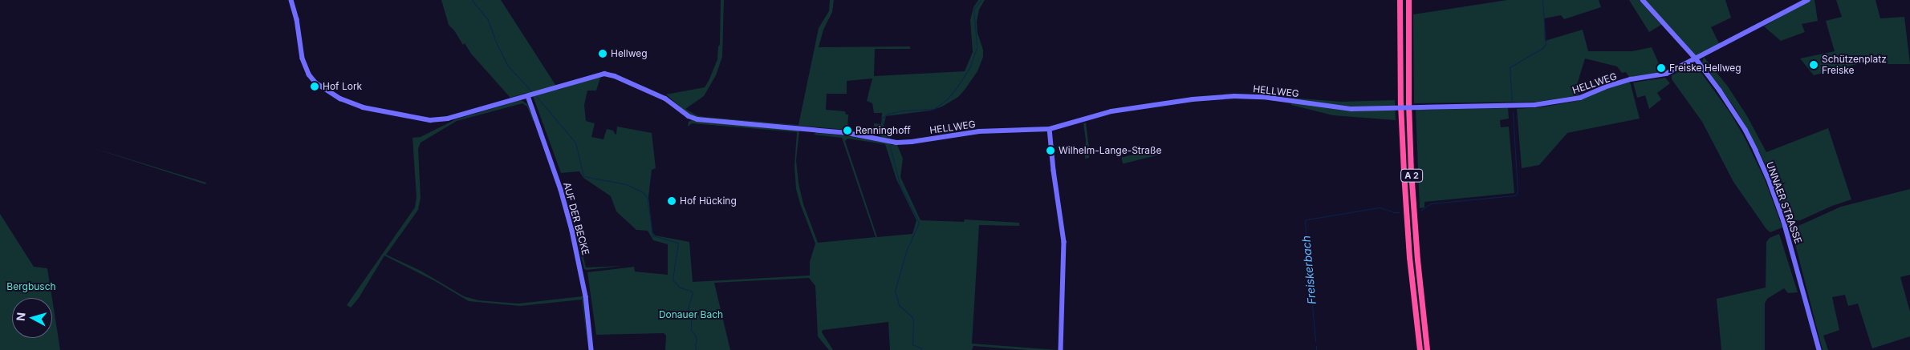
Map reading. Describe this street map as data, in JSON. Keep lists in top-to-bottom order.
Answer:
{
  "streets": {
    "highway": ["A 2"],
    "street": ["HELLWEG", "UNNAER STRASSE", "AUF DER BECKE"]
  },
  "crossings": [
    ["HELLWEG", "UNNAER STRASSE"],
    ["HELLWEG", "AUF DER BECKE"]
  ],
  "water": ["Freiskerbach"],
  "parks": ["Bergbusch", "Donauer Bach"],
  "places": [
    "Hellweg",
    "Schützenplatz Freiske",
    "Freiske Hellweg",
    "Hof Lork",
    "Renninghoff",
    "Wilhelm-Lange-Straße",
    "Hof Hücking"
  ],
  "north": "left"
}
